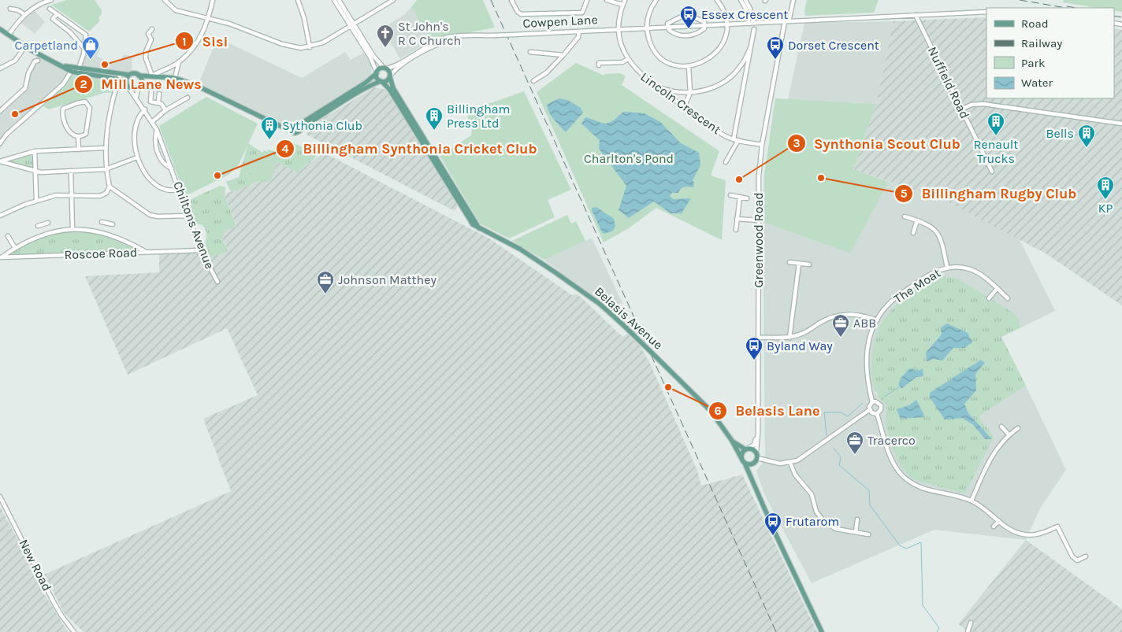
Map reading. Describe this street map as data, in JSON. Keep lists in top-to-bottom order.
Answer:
{
  "streets": {
    "main road": ["Belasis Avenue"],
    "street": [
      "Cowpen Lane",
      "Nuffield Road",
      "Lincoln Crescent",
      "Chiltons Avenue",
      "Greenwood Road",
      "Roscoe Road",
      "The Moat",
      "New Road"
    ]
  },
  "crossings": [
    ["Cowpen Lane", "Nuffield Road"],
    ["Cowpen Lane", "Lincoln Crescent"],
    ["Cowpen Lane", "Greenwood Road"],
    ["Lincoln Crescent", "Greenwood Road"],
    ["Chiltons Avenue", "Roscoe Road"],
    ["Greenwood Road", "Belasis Avenue"]
  ],
  "parks": ["Charlton's Pond"],
  "places": {
    "bus stop": [
      "Essex Crescent",
      "Dorset Crescent",
      "Byland Way",
      "Frutarom"
    ],
    "church": ["St John's R C Church"],
    "shop": ["Carpetland"],
    "other": [
      "Sisi",
      "Mill Lane News",
      "Billingham Synthonia Cricket Club",
      "Billingham Rugby Club",
      "Synthonia Scout Club",
      "Belasis Lane"
    ],
    "building": [
      "Billingham Press Ltd",
      "Renault Trucks",
      "Sythonia Club",
      "Bells",
      "KP"
    ],
    "office": ["Johnson Matthey", "ABB", "Tracerco"]
  },
  "legend": [
    "Road",
    "Railway",
    "Park",
    "Water"
  ]
}
